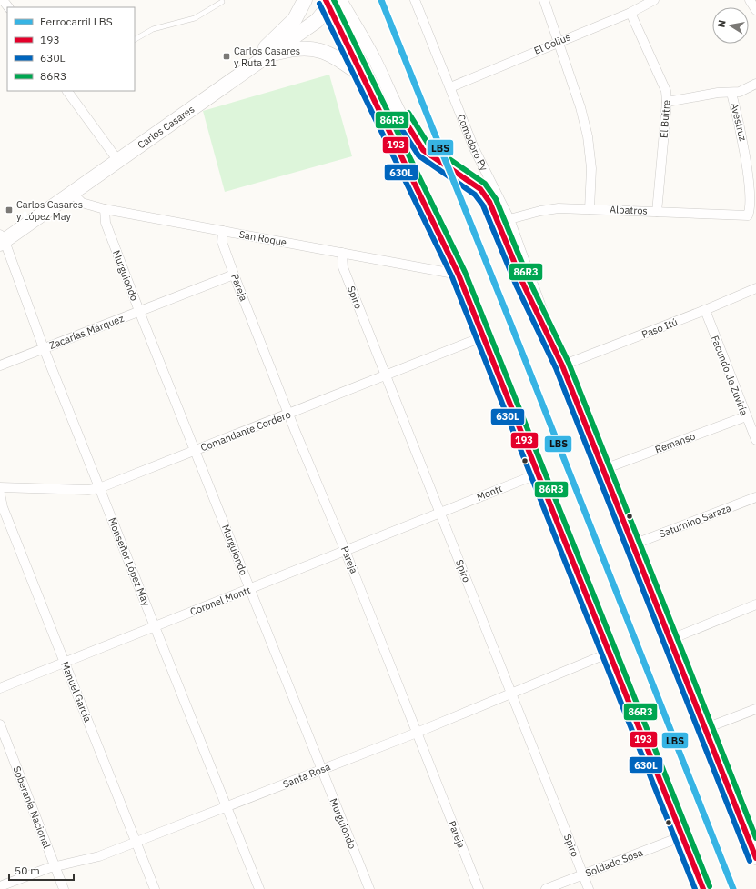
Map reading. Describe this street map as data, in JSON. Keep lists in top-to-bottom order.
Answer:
{
  "streets": {
    "main road": ["Carlos Casares", "Comodoro Py"],
    "street": [
      "El Colius",
      "El Buitre",
      "Avestruz",
      "Albatros",
      "San Roque",
      "Murguiondo",
      "Pareja",
      "Spiro",
      "Paso Itú",
      "Zacarías Márquez",
      "Facundo de Zuviría",
      "Comandante Cordero",
      "Remanso",
      "Montt",
      "Saturnino Saraza",
      "Monseñor López May",
      "Coronel Montt",
      "Manuel García",
      "Santa Rosa",
      "Soberanía Nacional",
      "Soldado Sosa"
    ]
  },
  "crossings": [
    ["El Colius", "El Buitre"],
    ["El Colius", "Comodoro Py"],
    ["El Buitre", "Albatros"],
    ["Avestruz", "Albatros"],
    ["Carlos Casares", "San Roque"],
    ["Carlos Casares", "Monseñor López May"],
    ["Comodoro Py", "Albatros"],
    ["Comodoro Py", "Paso Itú"],
    ["Comodoro Py", "Remanso"],
    ["Comodoro Py", "Saturnino Saraza"],
    ["San Roque", "Murguiondo"],
    ["San Roque", "Pareja"],
    ["San Roque", "Spiro"],
    ["Murguiondo", "Zacarías Márquez"],
    ["Murguiondo", "Comandante Cordero"],
    ["Murguiondo", "Coronel Montt"],
    ["Murguiondo", "Santa Rosa"],
    ["Pareja", "Zacarías Márquez"],
    ["Pareja", "Comandante Cordero"],
    ["Pareja", "Coronel Montt"],
    ["Pareja", "Santa Rosa"],
    ["Spiro", "Comandante Cordero"],
    ["Spiro", "Montt"],
    ["Spiro", "Coronel Montt"],
    ["Spiro", "Santa Rosa"],
    ["Spiro", "Soldado Sosa"],
    ["Paso Itú", "Facundo de Zuviría"],
    ["Zacarías Márquez", "Monseñor López May"],
    ["Facundo de Zuviría", "Remanso"],
    ["Comandante Cordero", "Monseñor López May"],
    ["Montt", "Coronel Montt"],
    ["Monseñor López May", "Coronel Montt"],
    ["Monseñor López May", "Santa Rosa"],
    ["Coronel Montt", "Manuel García"],
    ["Manuel García", "Santa Rosa"],
    ["Santa Rosa", "Soberanía Nacional"]
  ],
  "places": {
    "transit": ["Carlos Casares y Ruta 21", "Carlos Casares y López May"]
  },
  "lines": [
    "rail line LBS",
    "transit line 193",
    "transit line 86R3",
    "transit line 630L"
  ],
  "legend": [
    "Ferrocarril LBS",
    "193",
    "630L",
    "86R3"
  ],
  "scale_bar": "50 m",
  "north": "left"
}
